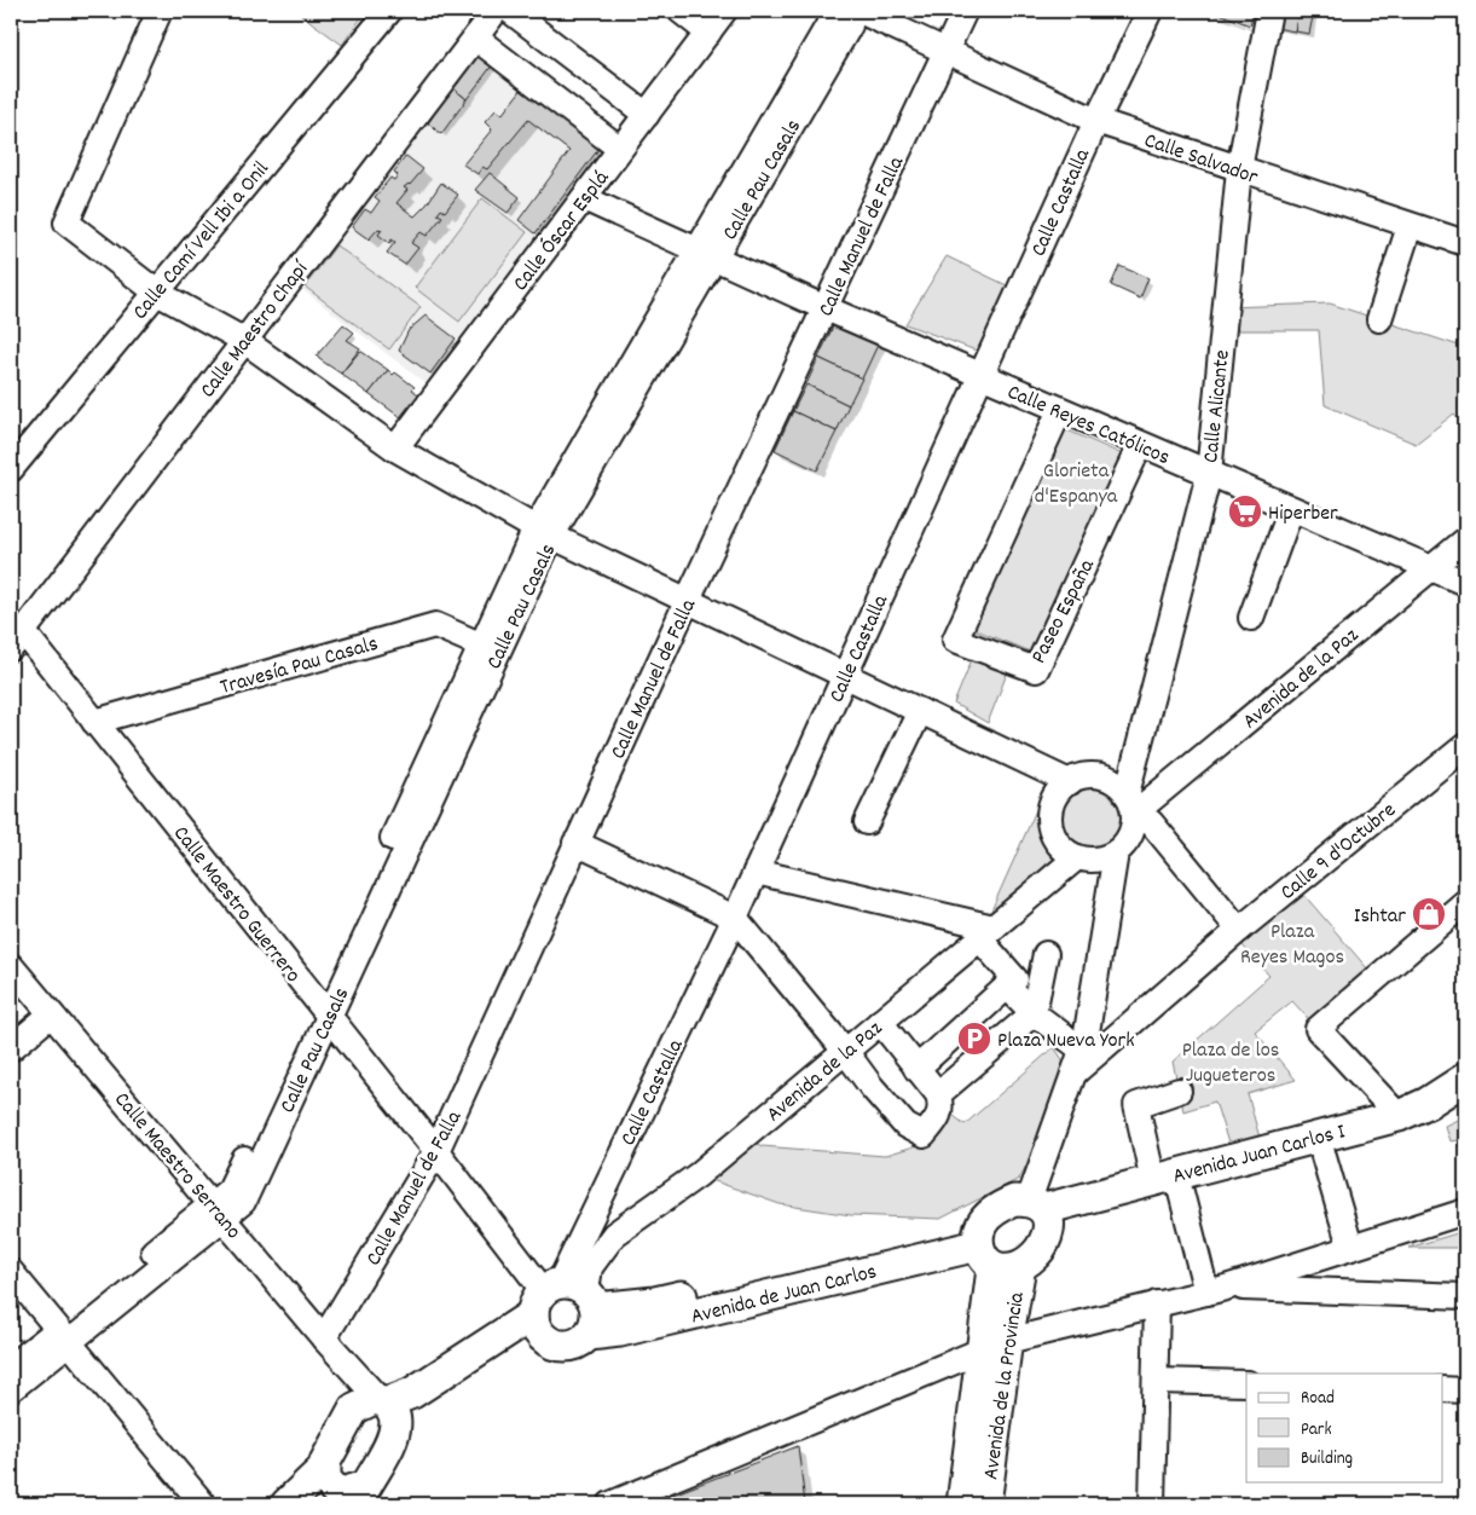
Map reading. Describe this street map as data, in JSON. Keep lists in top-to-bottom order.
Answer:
{
  "streets": {
    "main road": ["Avenida Juan Carlos I", "Avenida de Juan Carlos", "Avenida de la Provincia"],
    "street": [
      "Calle Salvador",
      "Calle Pau Casals",
      "Calle Castalla",
      "Calle Óscar Esplá",
      "Calle Manuel de Falla",
      "Calle Camí Vell Ibi a Onil",
      "Calle Maestro Chapí",
      "Calle Alicante",
      "Calle Reyes Católicos",
      "Paseo España",
      "Travesía Pau Casals",
      "Avenida de la Paz",
      "Calle 9 d'Octubre",
      "Calle Maestro Guerrero",
      "Calle Maestro Serrano"
    ]
  },
  "crossings": [
    ["Calle Salvador", "Calle Castalla"],
    ["Calle Salvador", "Calle Manuel de Falla"],
    ["Calle Salvador", "Calle Alicante"],
    ["Calle Pau Casals", "Calle Reyes Católicos"],
    ["Calle Pau Casals", "Travesía Pau Casals"],
    ["Calle Pau Casals", "Calle Maestro Guerrero"],
    ["Calle Pau Casals", "Calle Maestro Serrano"],
    ["Calle Castalla", "Calle Reyes Católicos"],
    ["Calle Castalla", "Avenida de la Paz"],
    ["Calle Castalla", "Calle Maestro Guerrero"],
    ["Calle Castalla", "Avenida de Juan Carlos"],
    ["Calle Óscar Esplá", "Calle Reyes Católicos"],
    ["Calle Manuel de Falla", "Calle Reyes Católicos"],
    ["Calle Manuel de Falla", "Calle Maestro Guerrero"],
    ["Calle Manuel de Falla", "Calle Maestro Serrano"],
    ["Calle Maestro Chapí", "Calle Maestro Guerrero"],
    ["Calle Alicante", "Calle Reyes Católicos"],
    ["Calle Alicante", "Avenida de la Paz"],
    ["Calle Reyes Católicos", "Paseo España"],
    ["Calle Reyes Católicos", "Avenida de la Paz"],
    ["Travesía Pau Casals", "Calle Maestro Guerrero"],
    ["Avenida de la Paz", "Calle Maestro Guerrero"],
    ["Avenida de la Paz", "Avenida de Juan Carlos"],
    ["Calle Maestro Guerrero", "Avenida de Juan Carlos"],
    ["Calle Maestro Serrano", "Avenida de Juan Carlos"],
    ["Avenida de Juan Carlos", "Avenida de la Provincia"]
  ],
  "parks": ["Glorieta d'Espanya", "Plaza Reyes Magos", "Plaza de los Jugueteros"],
  "places": {
    "supermarket": ["Hiperber"],
    "shop": ["Ishtar"],
    "parking": ["Plaza Nueva York"]
  },
  "legend": ["Road", "Park", "Building"]
}
